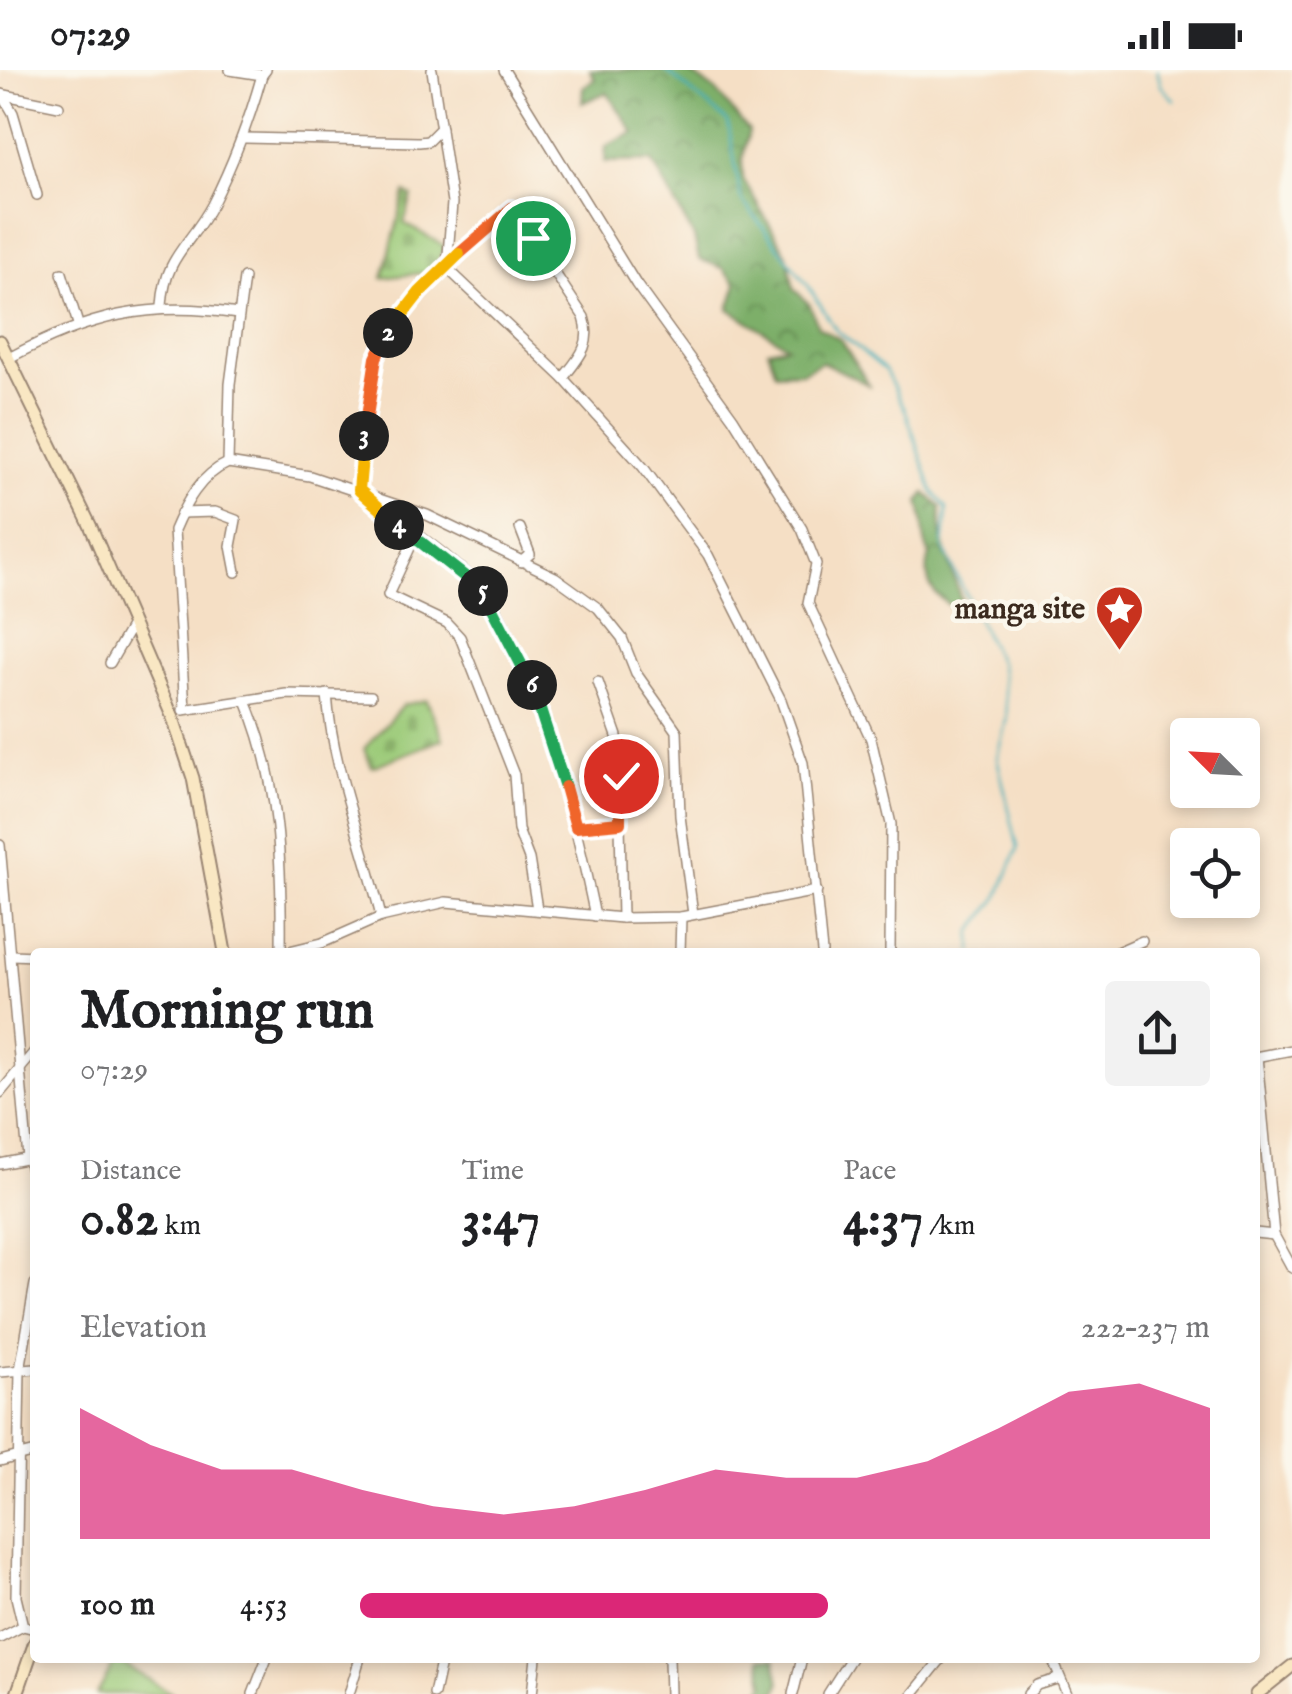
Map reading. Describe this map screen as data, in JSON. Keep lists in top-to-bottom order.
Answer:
{
  "places": {
    "place": ["manga site"]
  },
  "north": "top left",
  "page": {
    "status": "07:29",
    "pins": [
      "2",
      "3",
      "4",
      "5",
      "6"
    ],
    "heading": ["Morning run", "07:29"],
    "stats": [
      ["Distance", "0.82 km"],
      ["Time", "3:47"],
      ["Pace", "4:37 /km"]
    ],
    "chart": ["Elevation", "222–237 m"],
    "list": [
      {
        "name": "100 m",
        "note": "4:53"
      }
    ]
  }
}
